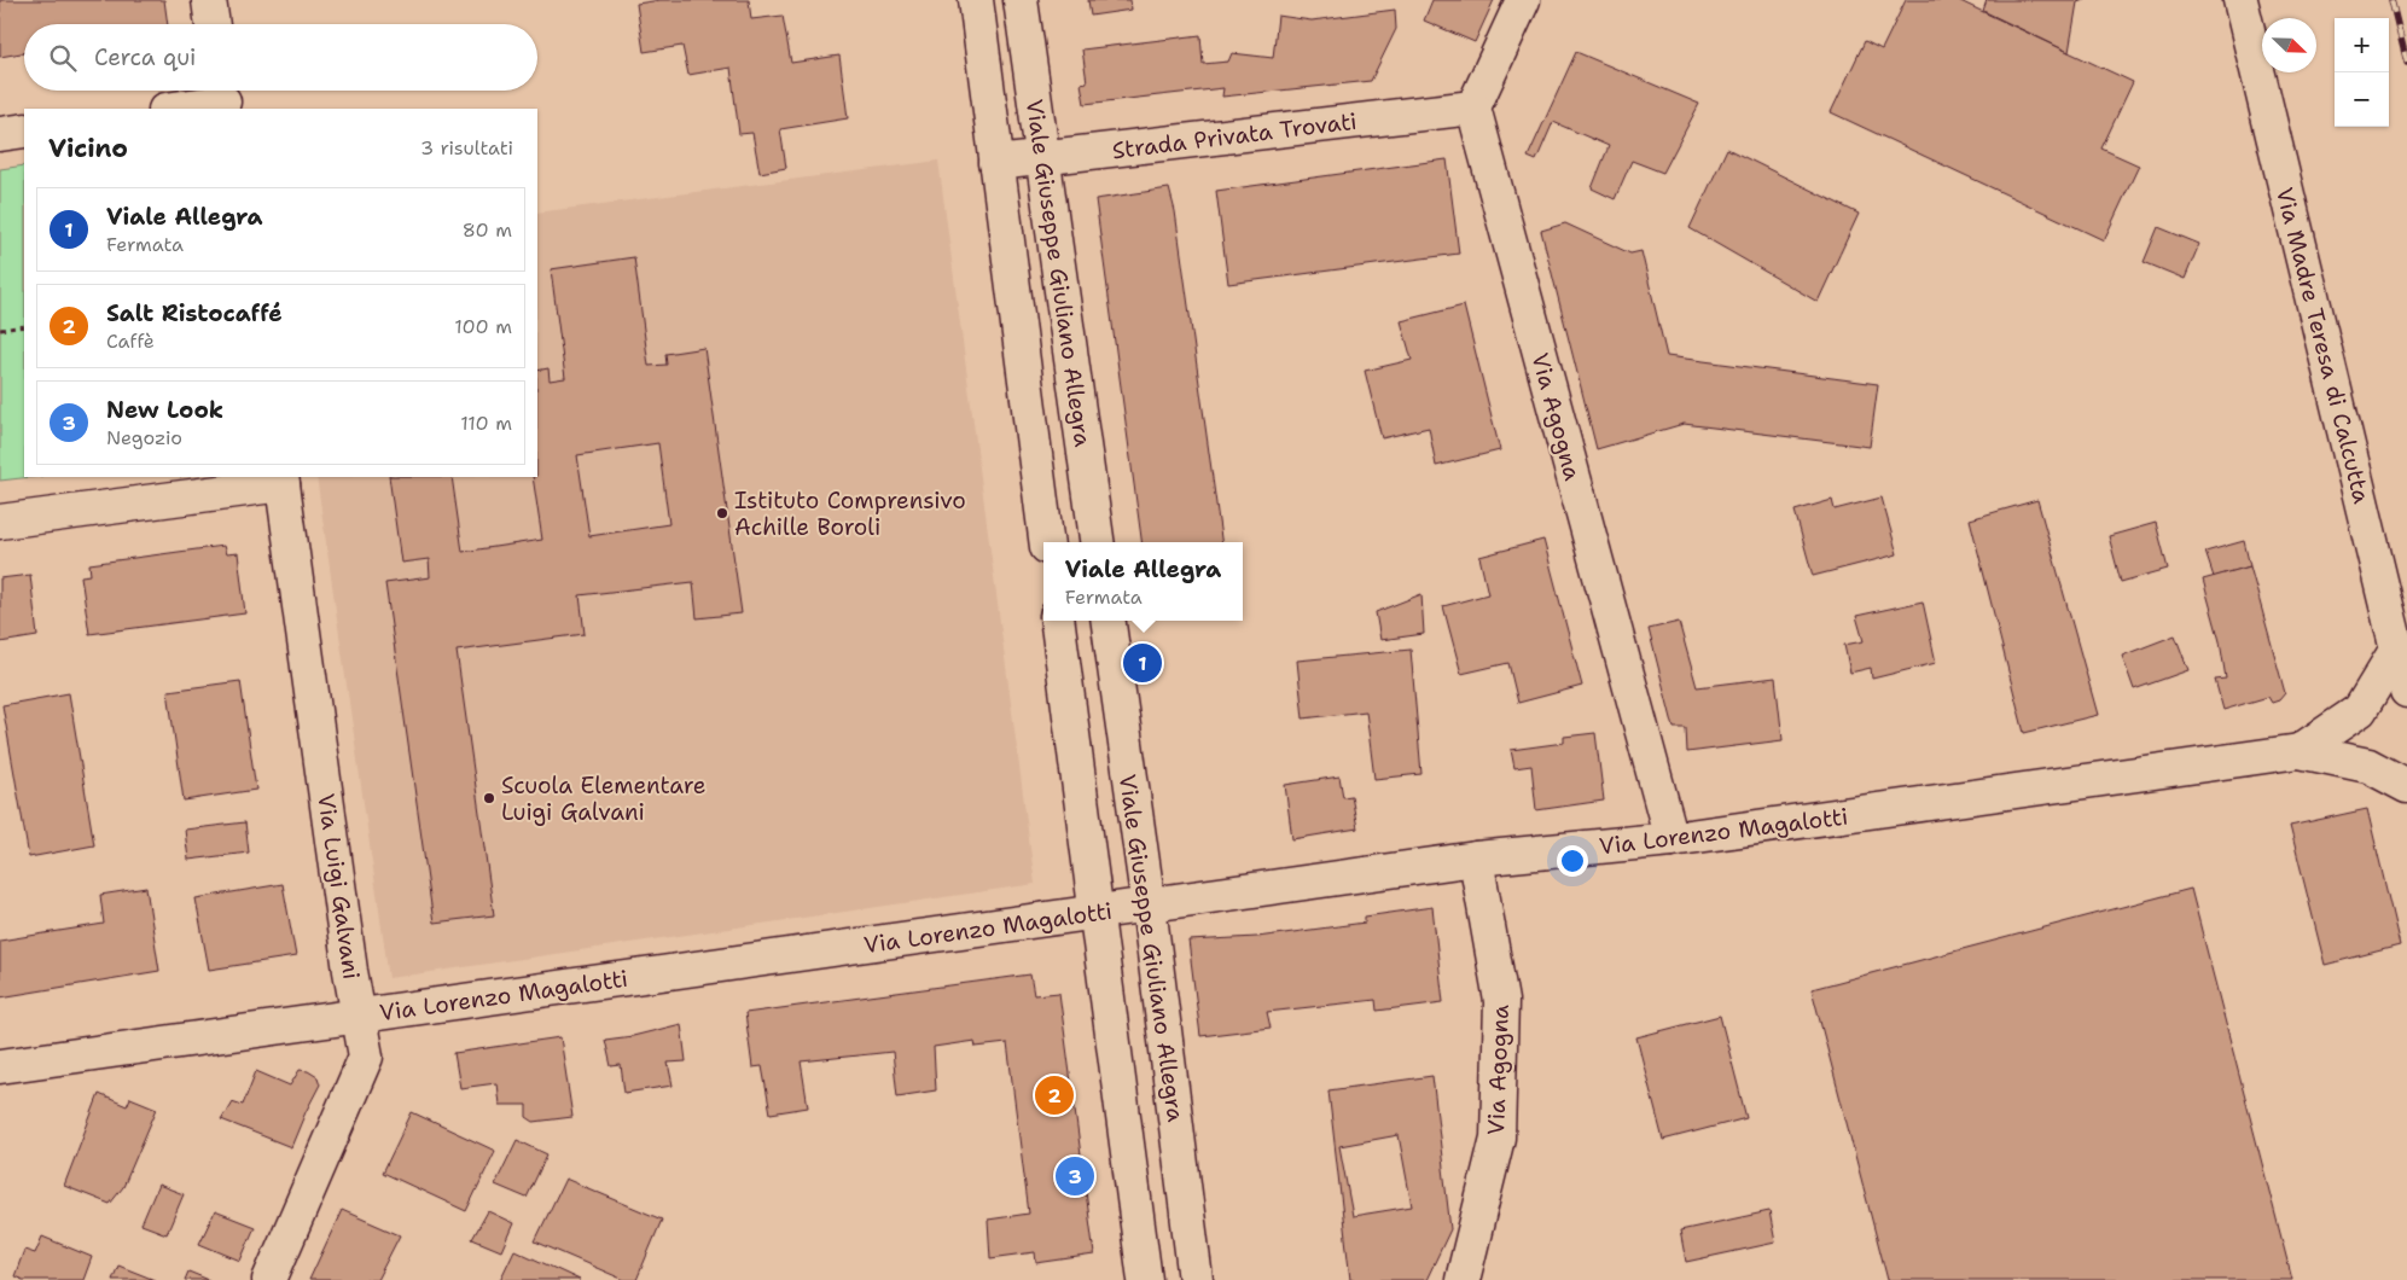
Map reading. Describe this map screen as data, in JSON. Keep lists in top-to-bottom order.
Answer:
{
  "streets": {
    "street": [
      "Strada Privata Trovati",
      "Viale Giuseppe Giuliano Allegra",
      "Via Madre Teresa di Calcutta",
      "Via Agogna",
      "Via Lorenzo Magalotti",
      "Via Luigi Galvani"
    ]
  },
  "crossings": [
    ["Strada Privata Trovati", "Viale Giuseppe Giuliano Allegra"],
    ["Strada Privata Trovati", "Via Agogna"],
    ["Viale Giuseppe Giuliano Allegra", "Via Lorenzo Magalotti"],
    ["Via Agogna", "Via Lorenzo Magalotti"],
    ["Via Lorenzo Magalotti", "Via Luigi Galvani"]
  ],
  "places": ["Istituto Comprensivo Achille Boroli", "Scuola Elementare Luigi Galvani"],
  "north": "bottom right",
  "page": {
    "map_buttons": ["+", "−"],
    "search": "Cerca qui",
    "heading": ["Vicino", "3 risultati"],
    "list": [
      {
        "mark": "1",
        "name": "Viale Allegra",
        "note": "Fermata",
        "value": "80 m"
      },
      {
        "mark": "2",
        "name": "Salt Ristocaffé",
        "note": "Caffè",
        "value": "100 m"
      },
      {
        "mark": "3",
        "name": "New Look",
        "note": "Negozio",
        "value": "110 m"
      }
    ],
    "popup": ["Viale Allegra", "Fermata"],
    "pins": ["1", "2", "3"]
  }
}
